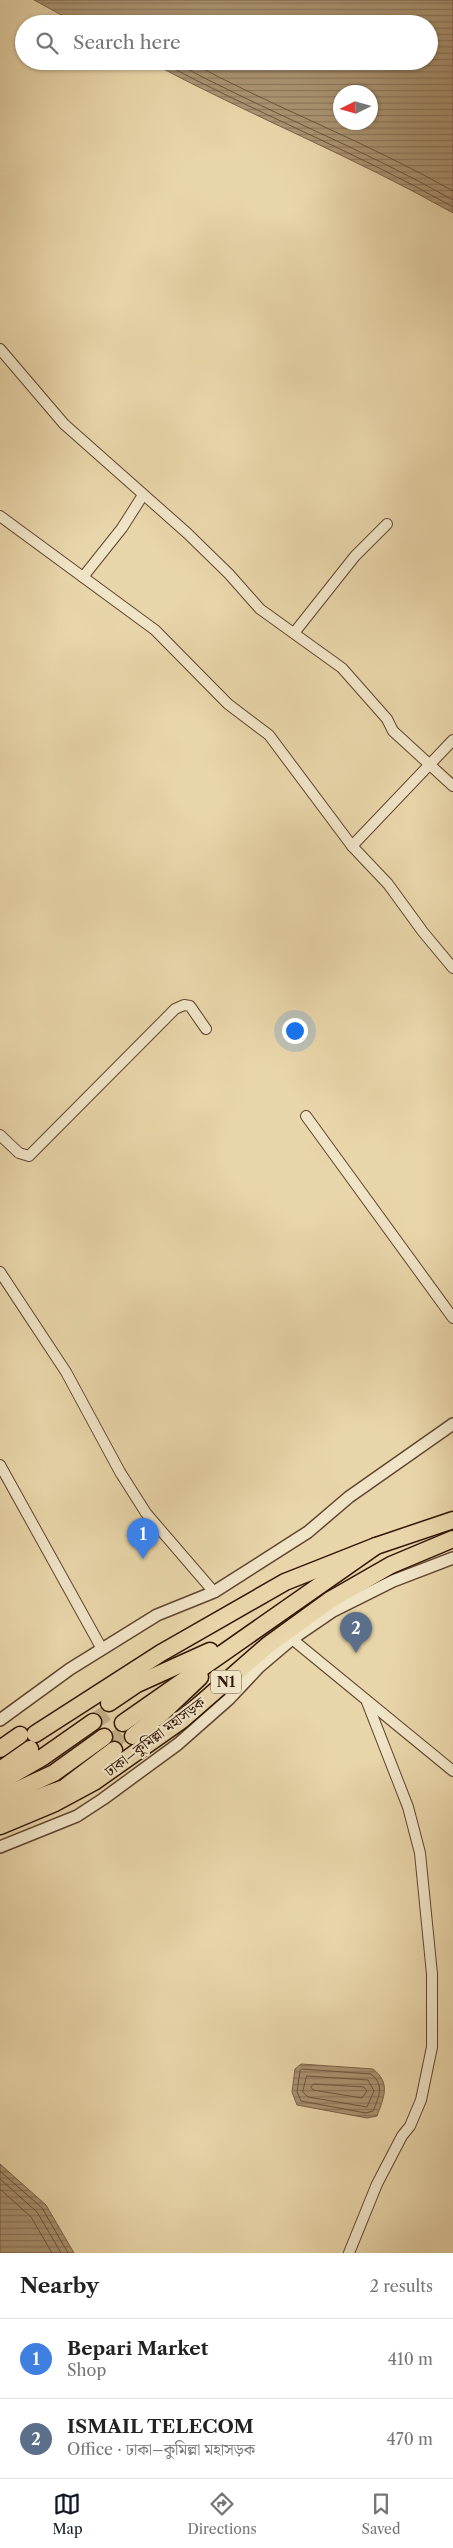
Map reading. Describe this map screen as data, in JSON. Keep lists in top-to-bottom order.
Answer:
{
  "streets": {
    "highway": ["N1", "ঢাকা–কুমিল্লা মহাসড়ক"]
  },
  "north": "left",
  "page": {
    "search": "Search here",
    "pins": ["1", "2"],
    "heading": ["Nearby", "2 results"],
    "list": [
      {
        "mark": "1",
        "name": "Bepari Market",
        "note": "Shop",
        "value": "410 m"
      },
      {
        "mark": "2",
        "name": "ISMAIL TELECOM",
        "note": "Office · ঢাকা–কুমিল্লা মহাসড়ক",
        "value": "470 m"
      }
    ],
    "nav": ["Map", "Directions", "Saved"]
  }
}
